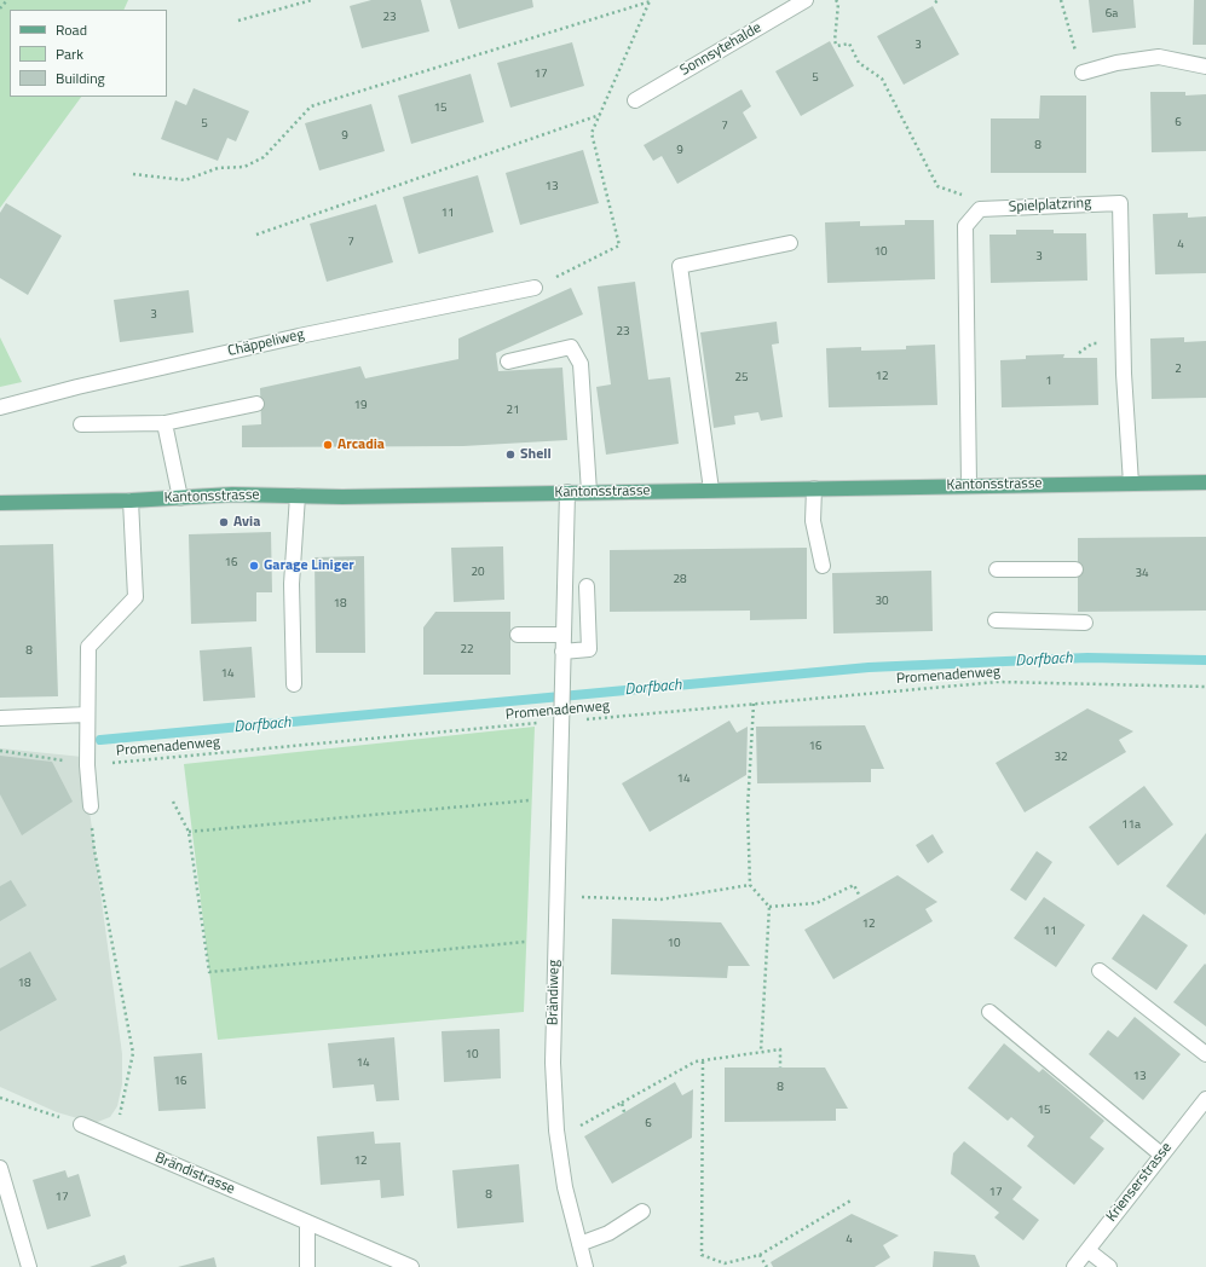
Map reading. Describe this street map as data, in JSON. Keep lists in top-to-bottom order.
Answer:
{
  "streets": {
    "main road": ["Kantonsstrasse"],
    "street": [
      "Sonnsytehalde",
      "Spielplatzring",
      "Chäppeliweg",
      "Brändiweg",
      "Brändistrasse",
      "Krienserstrasse"
    ],
    "path": ["Promenadenweg"]
  },
  "crossings": [
    ["Spielplatzring", "Kantonsstrasse"],
    ["Kantonsstrasse", "Brändiweg"],
    ["Promenadenweg", "Brändiweg"]
  ],
  "water": ["Dorfbach"],
  "places": [
    "Arcadia",
    "Shell",
    "Avia",
    "Garage Liniger"
  ],
  "house_numbers": [
    "6a",
    "23",
    "3",
    "17",
    "5",
    "15",
    "6",
    "5",
    "7",
    "9",
    "8",
    "9",
    "13",
    "11",
    "7",
    "4",
    "10",
    "3",
    "3",
    "23",
    "2",
    "12",
    "25",
    "1",
    "19",
    "21",
    "16",
    "20",
    "34",
    "28",
    "30",
    "18",
    "22",
    "8",
    "14",
    "16",
    "32",
    "14",
    "11a",
    "12",
    "11",
    "10",
    "18",
    "10",
    "14",
    "13",
    "16",
    "8",
    "15",
    "6",
    "12",
    "17",
    "8",
    "17",
    "4"
  ],
  "legend": ["Road", "Park", "Building"]
}
